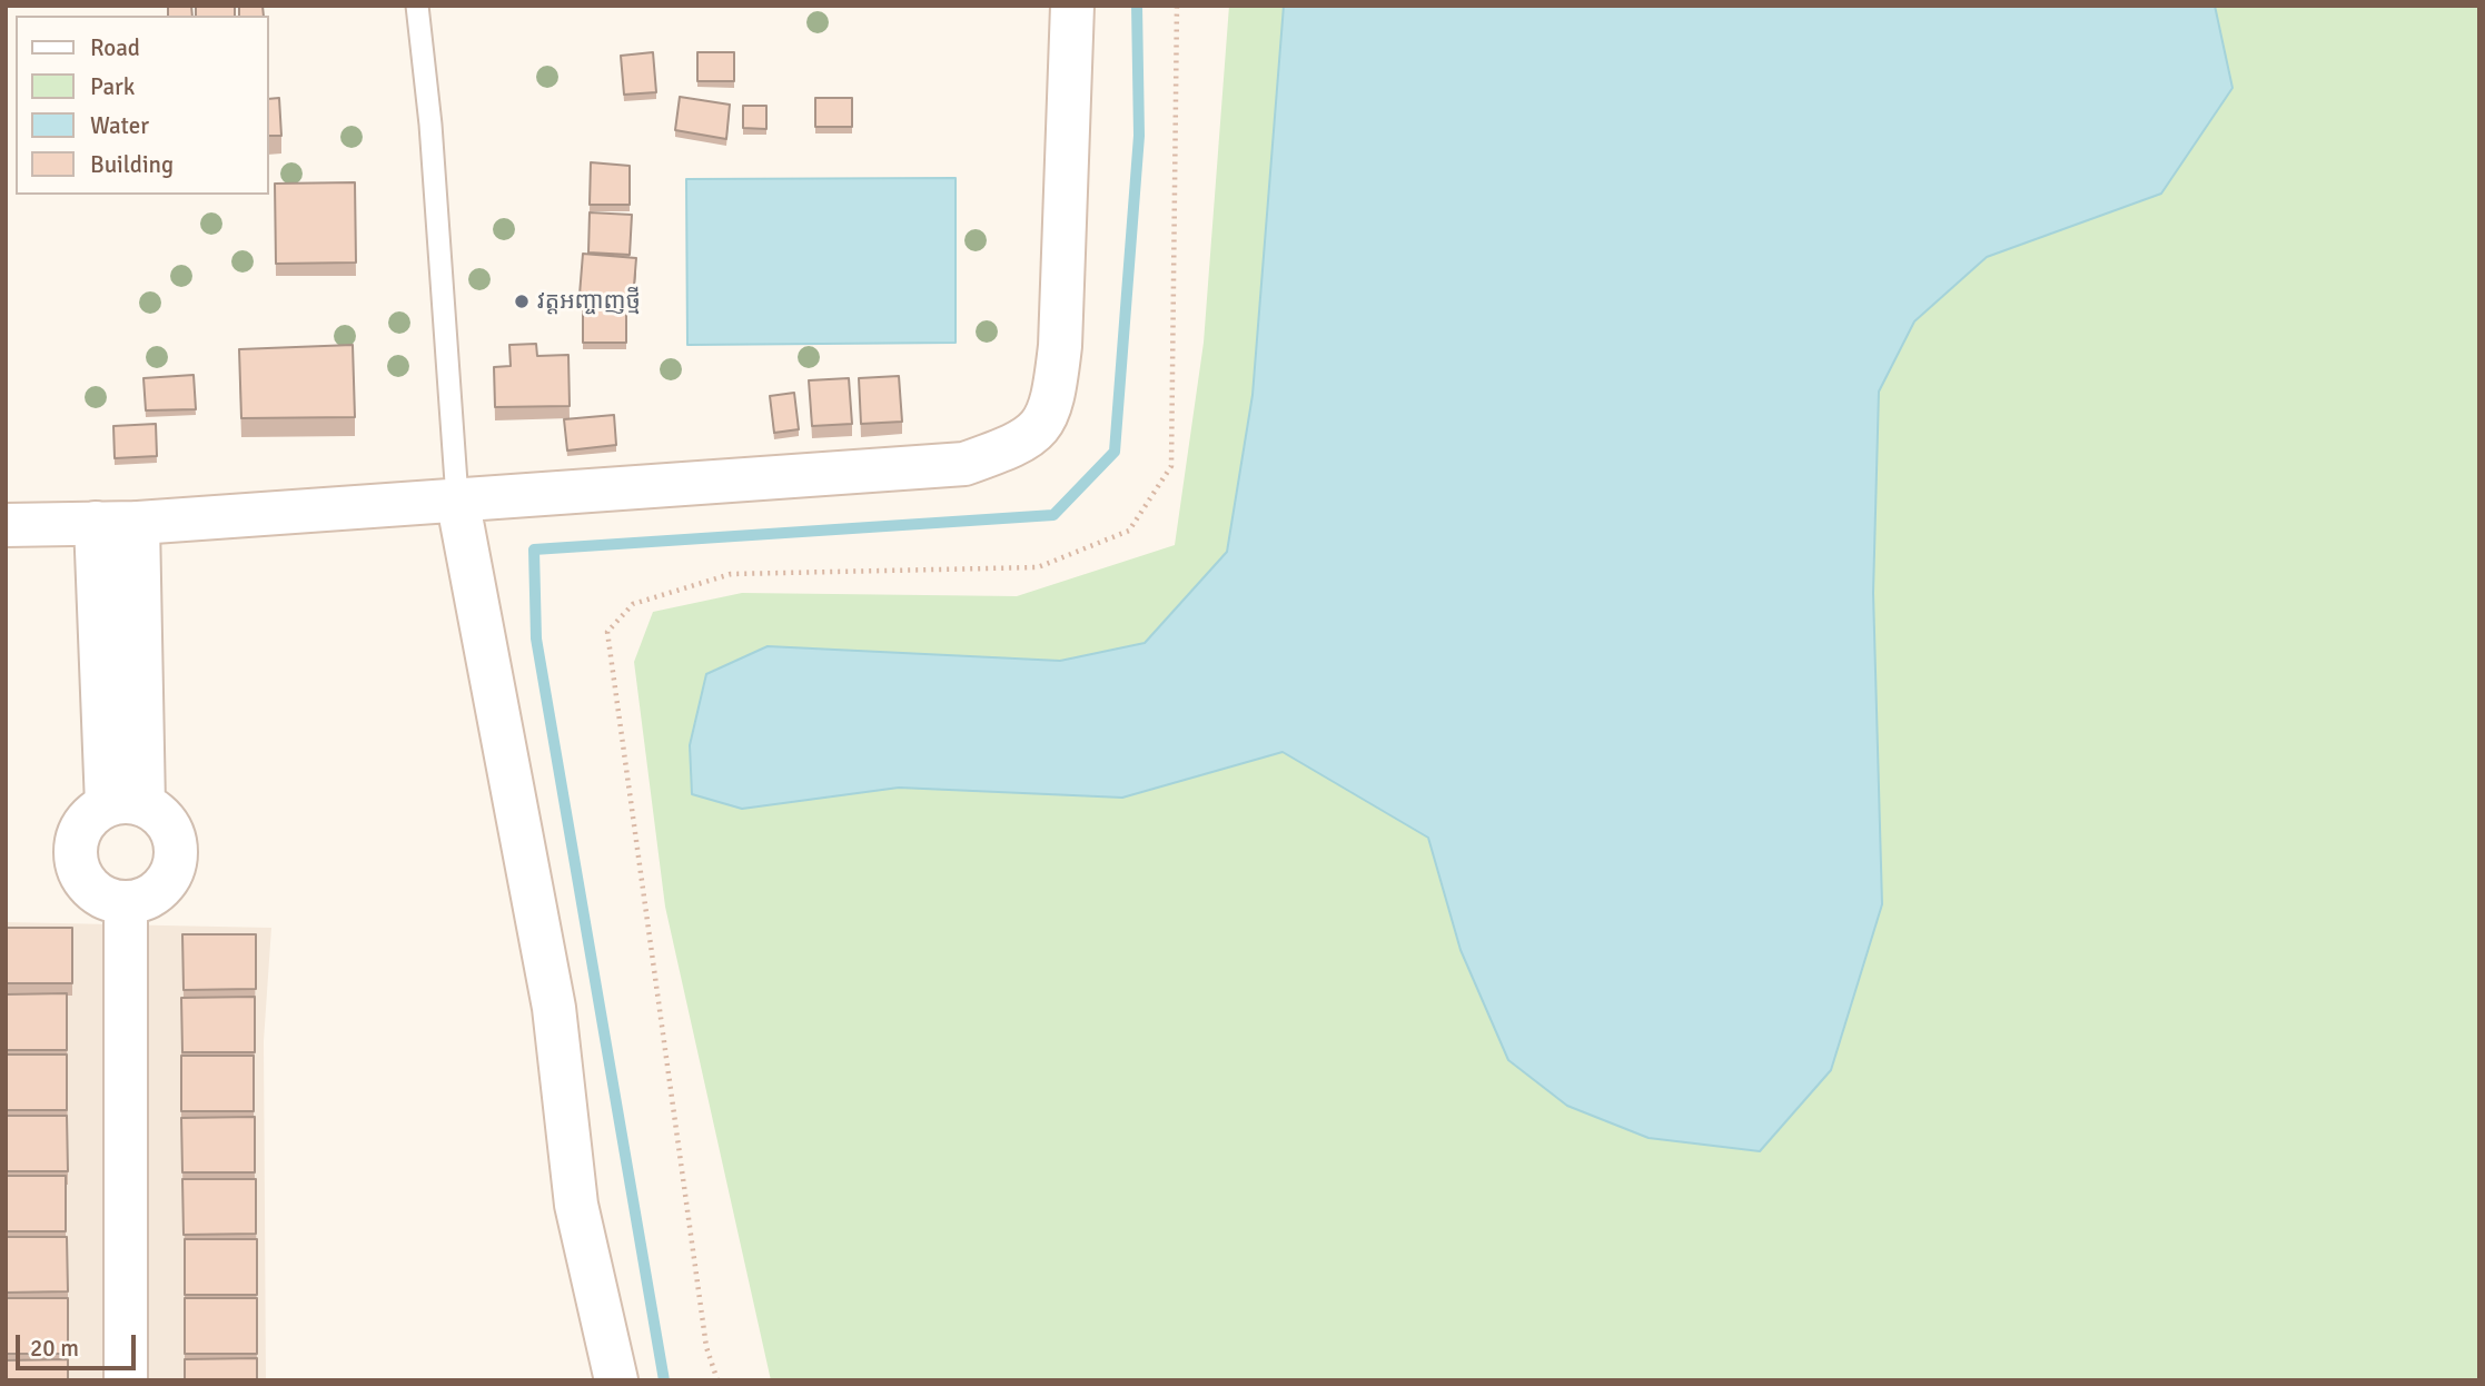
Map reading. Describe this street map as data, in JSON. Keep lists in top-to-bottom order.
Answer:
{
  "places": ["វត្តអញ្ចាញថ្មី"],
  "legend": [
    "Road",
    "Park",
    "Water",
    "Building"
  ],
  "scale_bar": "20 m"
}
